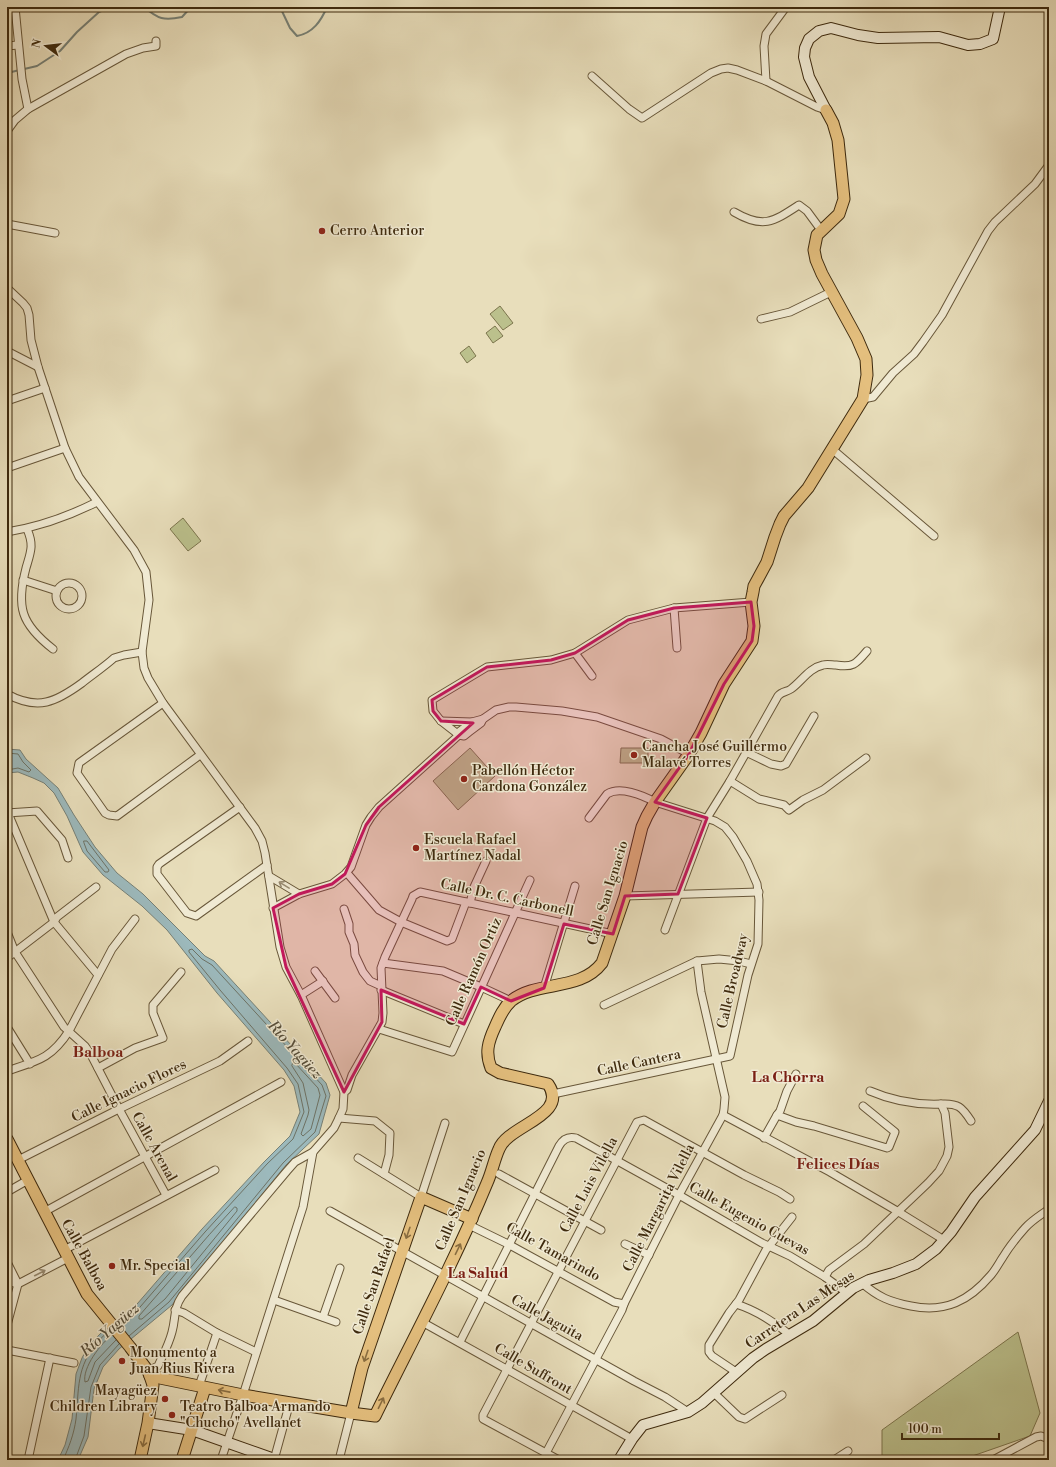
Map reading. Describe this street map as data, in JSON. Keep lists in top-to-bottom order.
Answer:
{
  "streets": {
    "main road": [
      "Calle San Ignacio",
      "Calle Tamarindo",
      "Calle Balboa",
      "Calle San Rafael"
    ],
    "street": [
      "Calle Dr. C. Carbonell",
      "Calle Ramón Ortiz",
      "Calle Broadway",
      "Calle Cantera",
      "Calle Ignacio Flores",
      "Calle Arenal",
      "Calle Luis Vilella",
      "Calle Margarita Vilella",
      "Calle Eugenio Cuevas",
      "Carretera Las Mesas",
      "Calle Jaguita",
      "Calle Suffront"
    ]
  },
  "crossings": [
    ["Calle San Ignacio", "Calle Dr. C. Carbonell"],
    ["Calle San Ignacio", "Calle Broadway"],
    ["Calle San Ignacio", "Calle Cantera"],
    ["Calle San Ignacio", "Calle Tamarindo"],
    ["Calle San Ignacio", "Calle San Rafael"],
    ["Calle San Ignacio", "Calle Jaguita"],
    ["Calle San Ignacio", "Calle Suffront"],
    ["Calle Dr. C. Carbonell", "Calle Ramón Ortiz"],
    ["Calle Broadway", "Calle Cantera"],
    ["Calle Cantera", "Calle Margarita Vilella"],
    ["Calle Ignacio Flores", "Calle Arenal"],
    ["Calle Ignacio Flores", "Calle Balboa"],
    ["Calle Luis Vilella", "Calle Margarita Vilella"],
    ["Calle Luis Vilella", "Calle Eugenio Cuevas"],
    ["Calle Luis Vilella", "Calle Tamarindo"],
    ["Calle Luis Vilella", "Calle Jaguita"],
    ["Calle Luis Vilella", "Calle Suffront"],
    ["Calle Margarita Vilella", "Calle Eugenio Cuevas"],
    ["Calle Margarita Vilella", "Calle Tamarindo"],
    ["Calle Margarita Vilella", "Calle Jaguita"],
    ["Calle Margarita Vilella", "Calle Suffront"],
    ["Calle Eugenio Cuevas", "Carretera Las Mesas"],
    ["Calle Tamarindo", "Calle San Rafael"],
    ["Calle San Rafael", "Calle Jaguita"],
    ["Carretera Las Mesas", "Calle Jaguita"],
    ["Carretera Las Mesas", "Calle Suffront"]
  ],
  "districts": [
    "Balboa",
    "La Chorra",
    "Felices Días",
    "La Salud"
  ],
  "water": ["Río Yagüez"],
  "places": [
    "Cerro Anterior",
    "Cancha José Guillermo Malavé Torres",
    "Pabellón Héctor Cardona González",
    "Escuela Rafael Martínez Nadal",
    "Mr. Special",
    "Monumento a Juan Rius Rivera",
    "Mayagüez Children Library",
    "Teatro Balboa Armando \"Chucho\" Avellanet"
  ],
  "scale_bar": "100 m",
  "north": "left"
}
